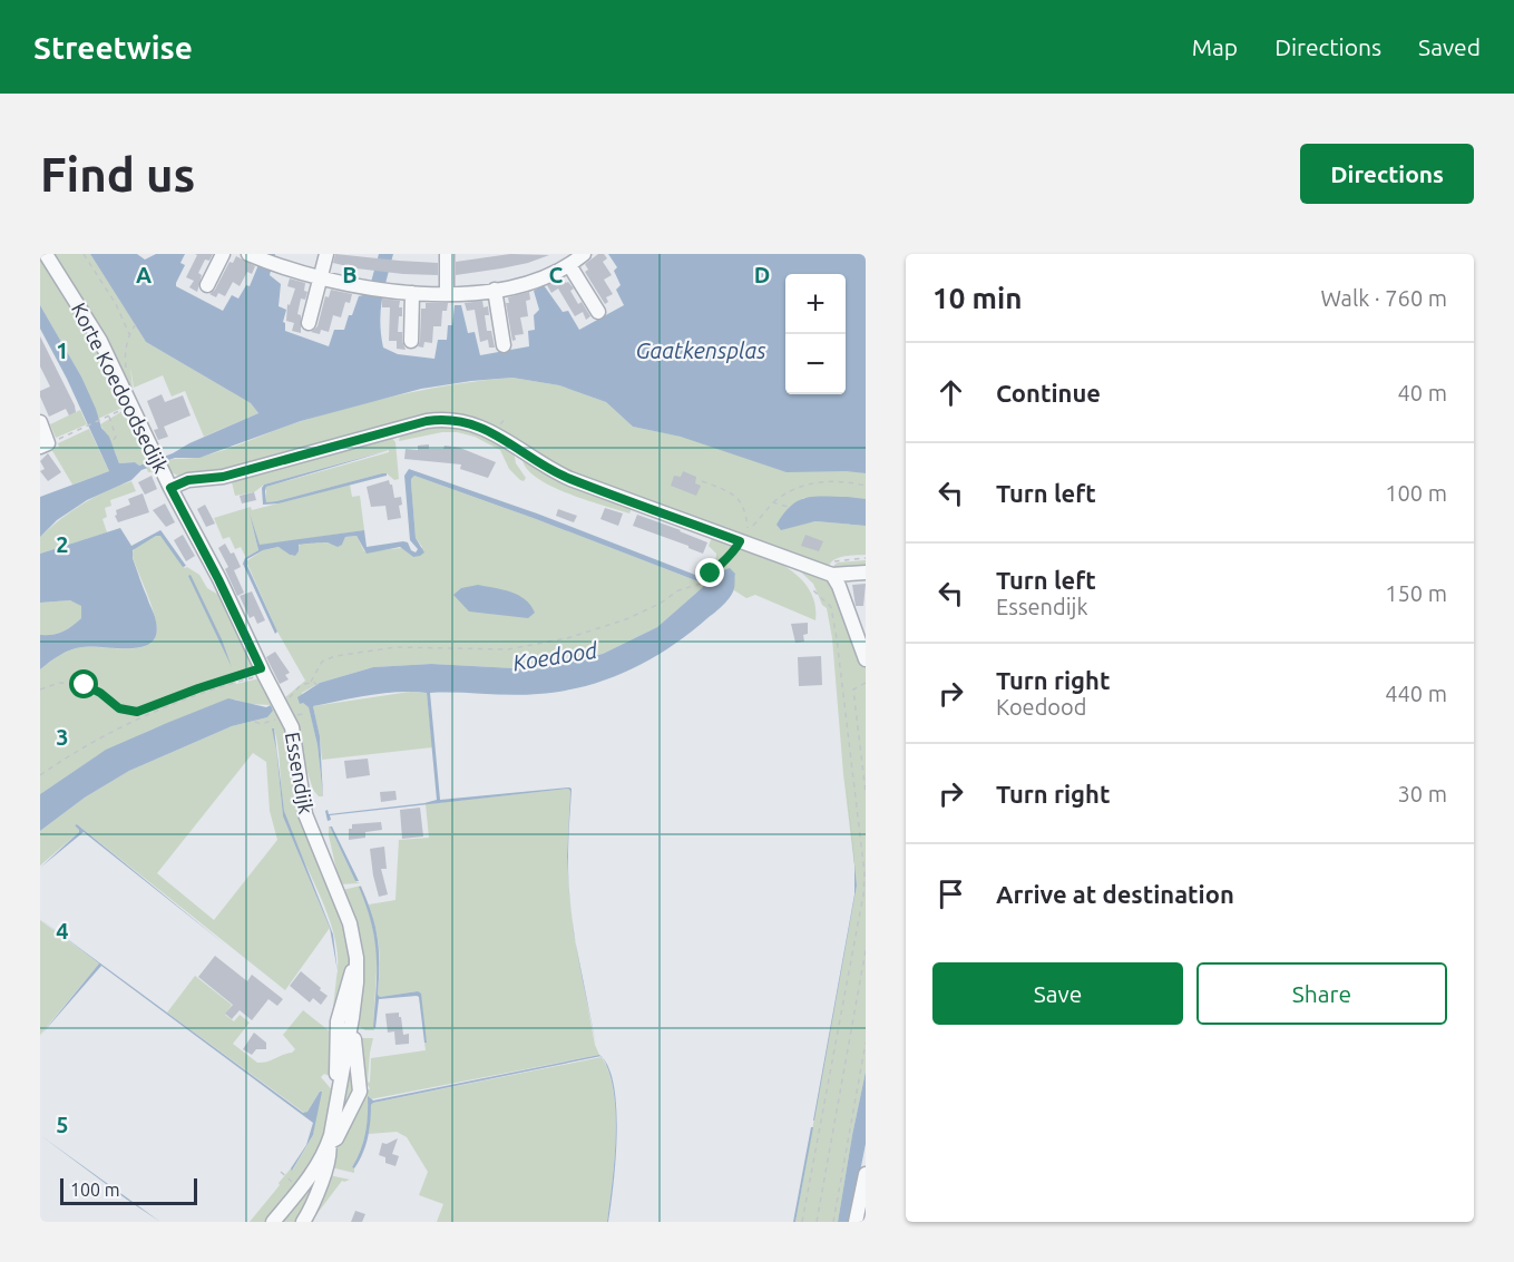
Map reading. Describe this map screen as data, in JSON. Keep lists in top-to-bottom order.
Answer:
{
  "streets": {
    "street": ["Korte Koedoodsedijk", "Essendijk"]
  },
  "crossings": [
    ["Korte Koedoodsedijk", "Essendijk"]
  ],
  "water": ["Gaatkensplas", "Koedood"],
  "scale_bar": "100 m",
  "page": {
    "header": "Streetwise",
    "nav": ["Map", "Directions", "Saved"],
    "buttons": [
      "Directions",
      ["Save", "Share"]
    ],
    "title": "Find us",
    "heading": ["10 min", "Walk · 760 m"],
    "map_buttons": ["+", "−"],
    "list": [
      ["Continue", "40 m"],
      ["Turn left", "100 m"],
      ["Turn left", "Essendijk", "150 m"],
      ["Turn right", "Koedood", "440 m"],
      ["Turn right", "30 m"],
      "Arrive at destination"
    ],
    "scale": "100 m"
  },
  "grid": {
    "columns": [
      "A",
      "B",
      "C",
      "D"
    ],
    "rows": [
      "1",
      "2",
      "3",
      "4",
      "5"
    ]
  }
}
